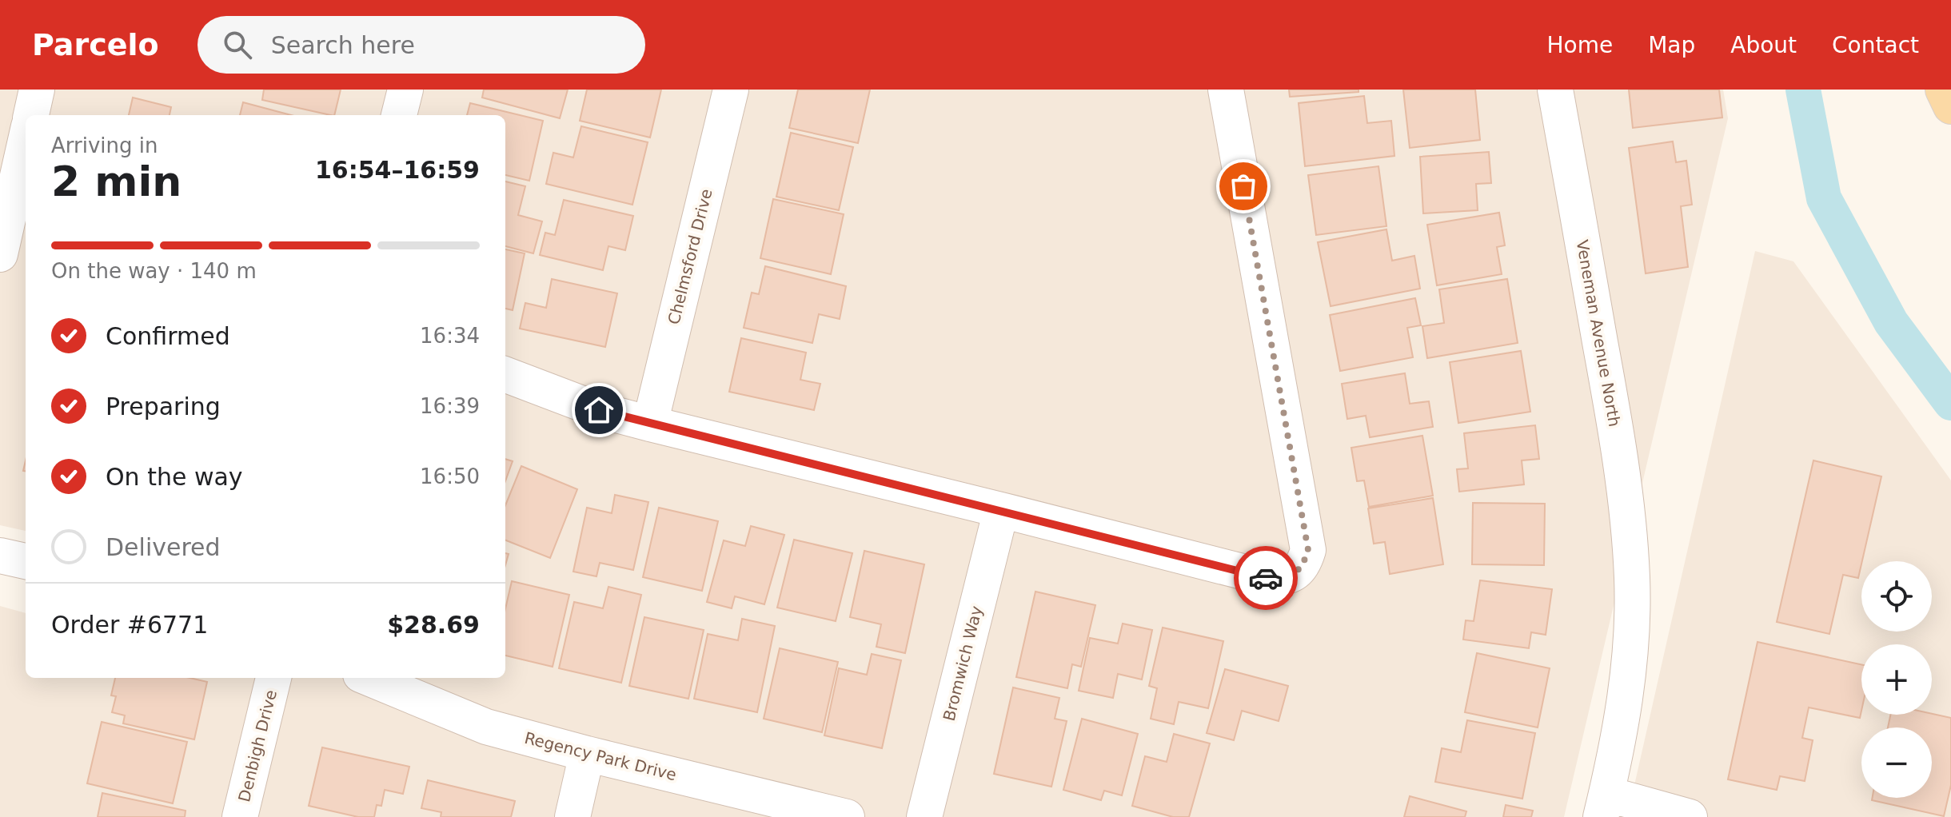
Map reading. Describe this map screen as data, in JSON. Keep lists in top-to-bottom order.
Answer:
{
  "streets": {
    "street": [
      "Chelmsford Drive",
      "Veneman Avenue North",
      "Bromwich Way",
      "Denbigh Drive",
      "Regency Park Drive"
    ]
  },
  "page": {
    "header": "Parcelo",
    "search": "Search here",
    "nav": [
      "Home",
      "Map",
      "About",
      "Contact"
    ],
    "heading": ["2 min", "Arriving in", "16:54–16:59"],
    "panel": ["Order #6771", "$28.69"],
    "bar": "On the way · 140 m",
    "list": [
      ["Confirmed", "16:34"],
      ["Preparing", "16:39"],
      ["On the way", "16:50"],
      "Delivered"
    ],
    "map_buttons": ["+", "−"]
  }
}
